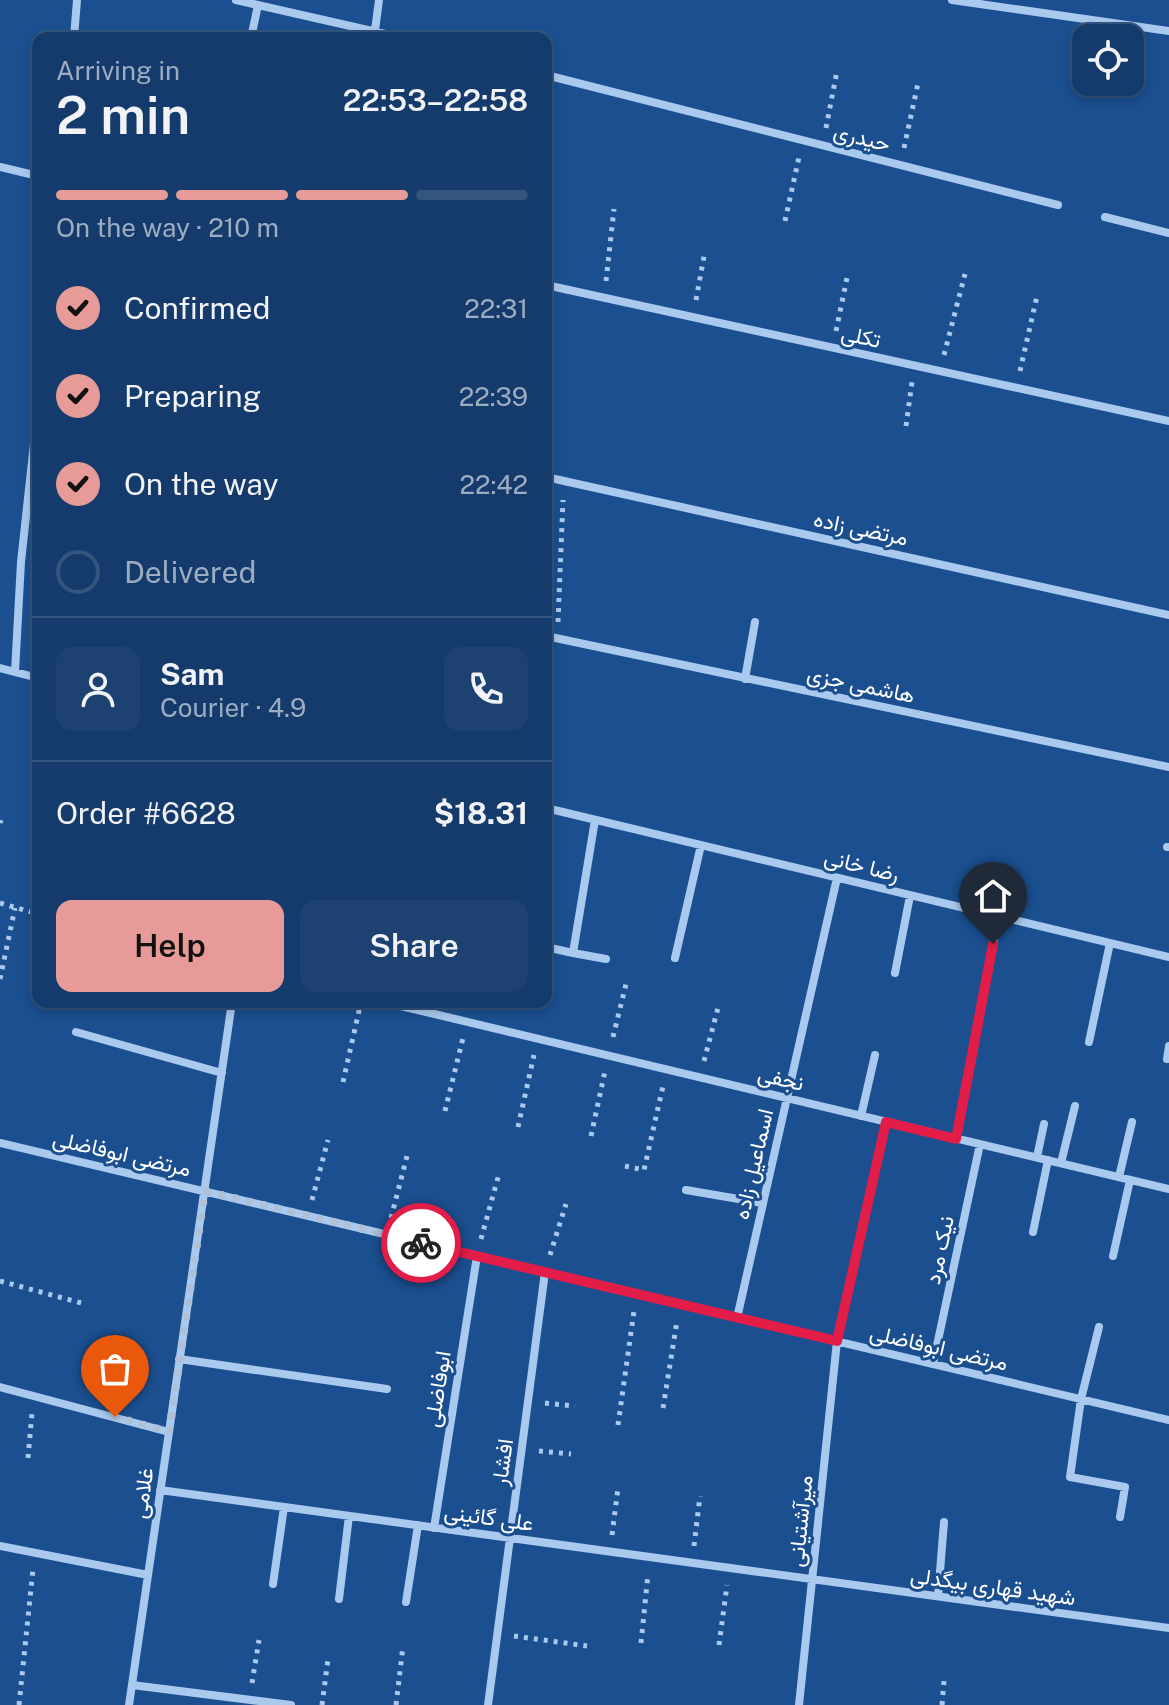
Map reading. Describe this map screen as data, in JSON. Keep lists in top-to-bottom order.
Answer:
{
  "streets": {
    "street": [
      "حیدری",
      "تکلی",
      "مرتضی زاده",
      "هاشمی جزی",
      "رضا خانی",
      "نجفی",
      "مرتضی ابوفاضلی",
      "اسماعیل زاده",
      "نیک مرد",
      "ابوفاضلی",
      "افشار",
      "غلامی",
      "علی گائینی",
      "میرآشتیانی",
      "شهید قهاری بیگدلی"
    ]
  },
  "crossings": [
    ["رضا خانی", "اسماعیل زاده"],
    ["نجفی", "اسماعیل زاده"],
    ["نجفی", "نیک مرد"],
    ["نجفی", "میرآشتیانی"],
    ["مرتضی ابوفاضلی", "اسماعیل زاده"],
    ["مرتضی ابوفاضلی", "نیک مرد"],
    ["مرتضی ابوفاضلی", "ابوفاضلی"],
    ["مرتضی ابوفاضلی", "افشار"],
    ["مرتضی ابوفاضلی", "غلامی"],
    ["مرتضی ابوفاضلی", "میرآشتیانی"],
    ["ابوفاضلی", "علی گائینی"],
    ["افشار", "علی گائینی"],
    ["غلامی", "علی گائینی"],
    ["علی گائینی", "میرآشتیانی"],
    ["علی گائینی", "شهید قهاری بیگدلی"],
    ["میرآشتیانی", "شهید قهاری بیگدلی"]
  ],
  "page": {
    "heading": ["2 min", "Arriving in", "22:53–22:58"],
    "panel": [
      "Sam",
      "Courier · 4.9",
      "Order #6628",
      "$18.31"
    ],
    "bar": "On the way · 210 m",
    "list": [
      ["Confirmed", "22:31"],
      ["Preparing", "22:39"],
      ["On the way", "22:42"],
      "Delivered"
    ],
    "buttons": ["Help", "Share"]
  }
}
